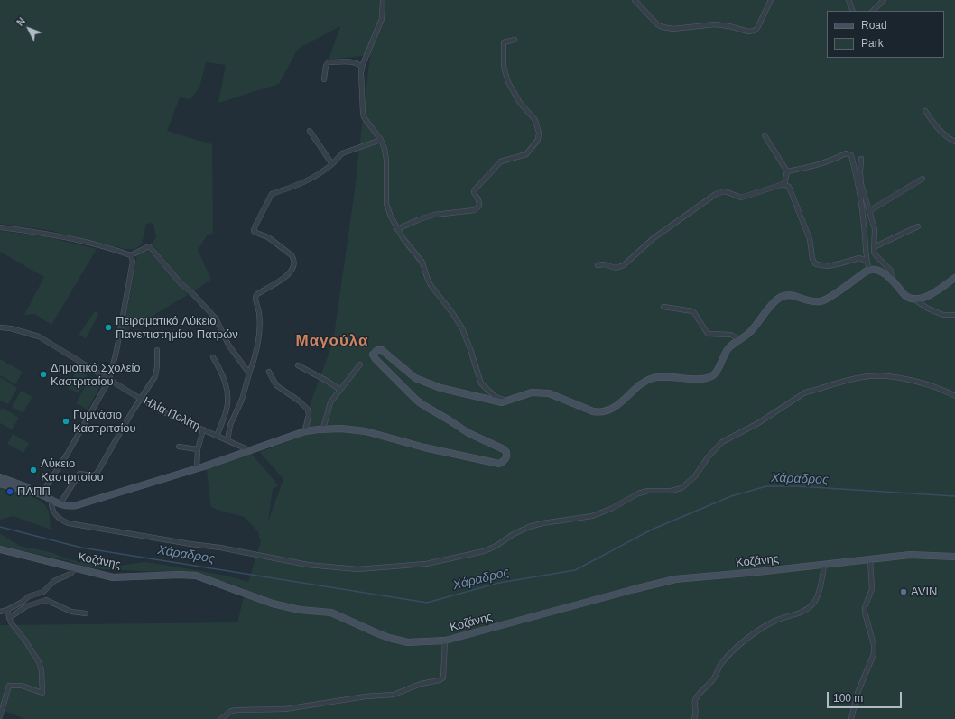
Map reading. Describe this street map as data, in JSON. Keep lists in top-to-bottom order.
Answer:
{
  "streets": {
    "main road": ["Κοζάνης"],
    "street": ["Ηλία Πολίτη"]
  },
  "districts": ["Μαγούλα"],
  "water": ["Χάραδρος"],
  "places": [
    "Πειραματικό Λύκειο Πανεπιστημίου Πατρών",
    "Δημοτικό Σχολείο Καστριτσίου",
    "Γυμνάσιο Καστριτσίου",
    "Λύκειο Καστριτσίου",
    "ΠΛΠΠ",
    "AVIN"
  ],
  "legend": ["Road", "Park"],
  "scale_bar": "100 m",
  "north": "top left"
}
